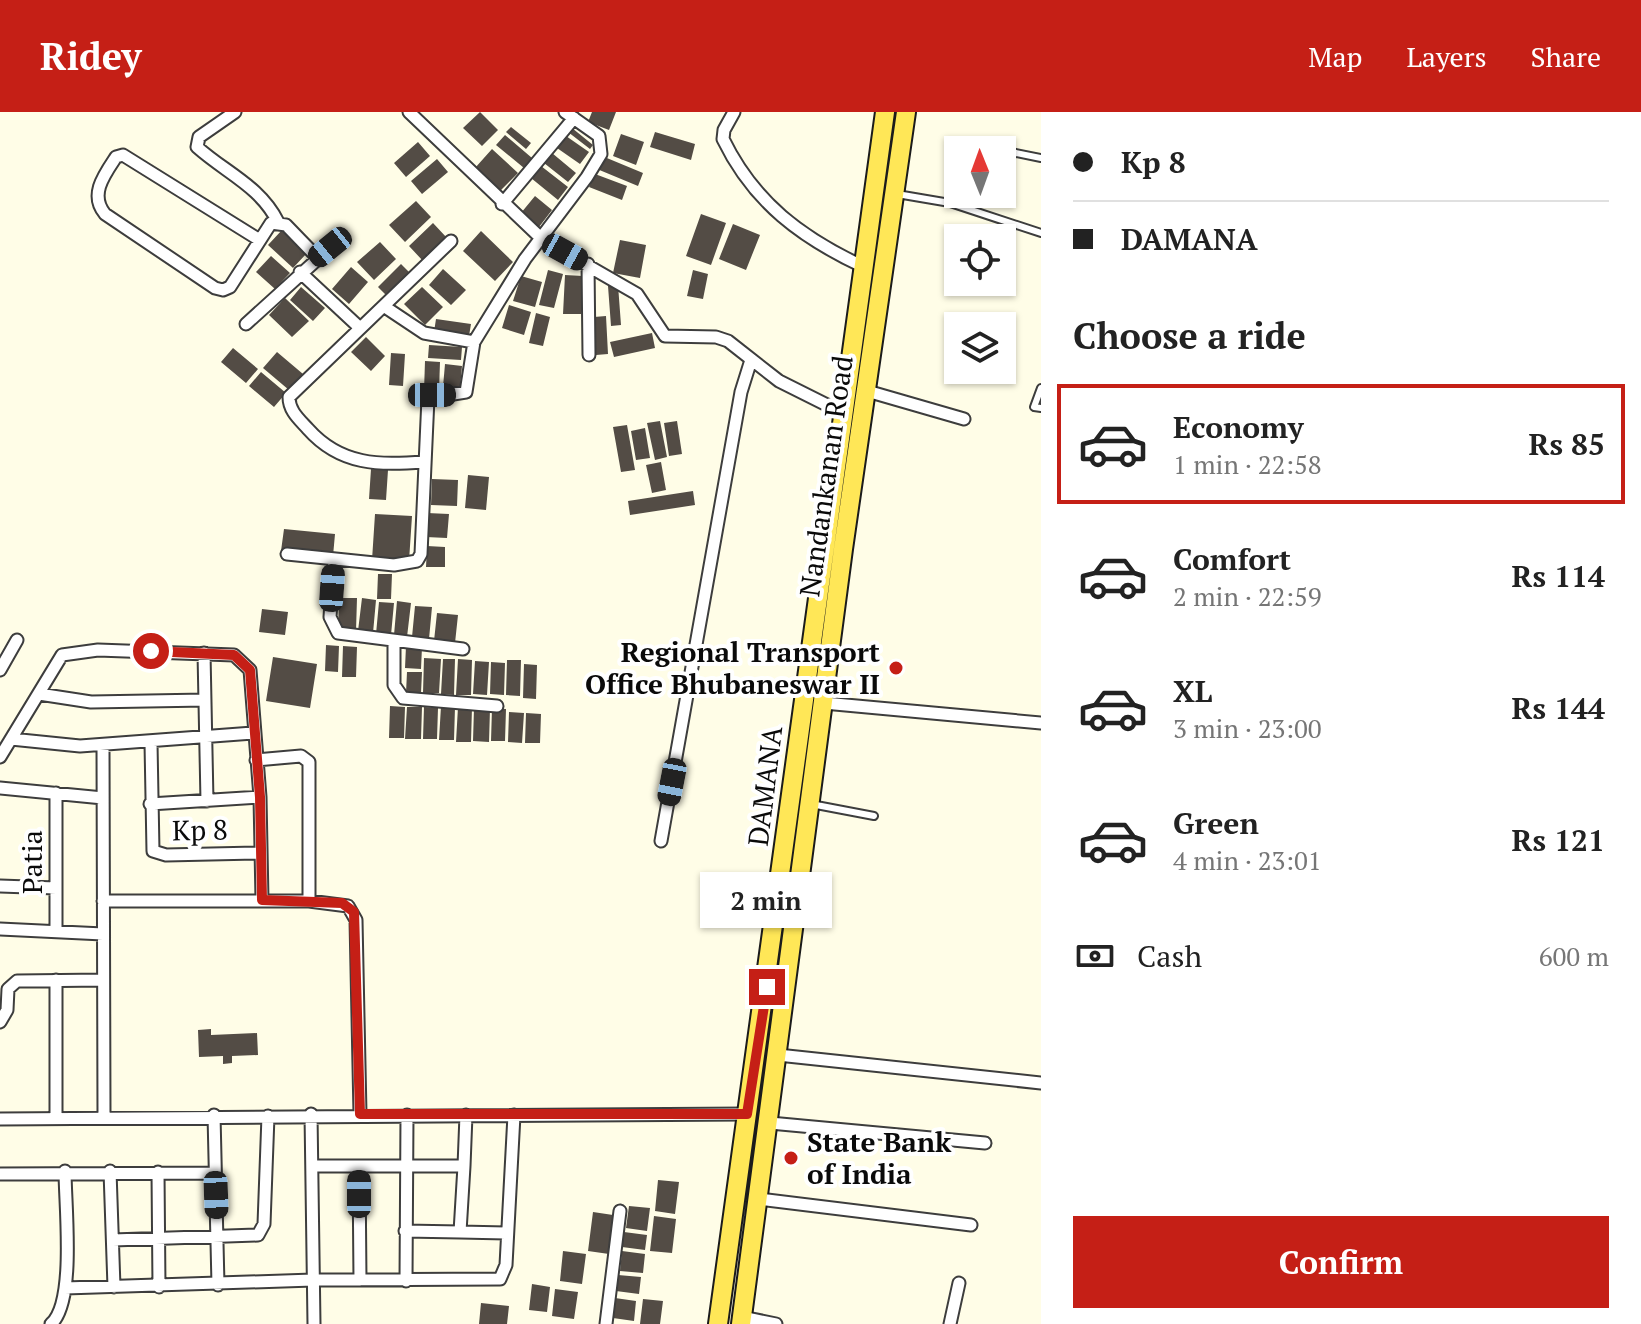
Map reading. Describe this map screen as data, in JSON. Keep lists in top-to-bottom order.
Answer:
{
  "streets": {
    "main road": ["Nandankanan Road", "DAMANA"],
    "street": ["Kp 8", "Patia"]
  },
  "places": ["Regional Transport Office Bhubaneswar II", "State Bank of India"],
  "north": "top",
  "page": {
    "header": "Ridey",
    "nav": ["Map", "Layers", "Share"],
    "banner": ["Kp 8", "DAMANA"],
    "heading": "Choose a ride",
    "list": [
      {
        "name": "Economy",
        "note": "1 min · 22:58",
        "value": "Rs 85"
      },
      {
        "name": "Comfort",
        "note": "2 min · 22:59",
        "value": "Rs 114"
      },
      {
        "name": "XL",
        "note": "3 min · 23:00",
        "value": "Rs 144"
      },
      {
        "name": "Green",
        "note": "4 min · 23:01",
        "value": "Rs 121"
      }
    ],
    "bubble": "2 min",
    "pay": ["Cash", "600 m"],
    "buttons": "Confirm"
  }
}
